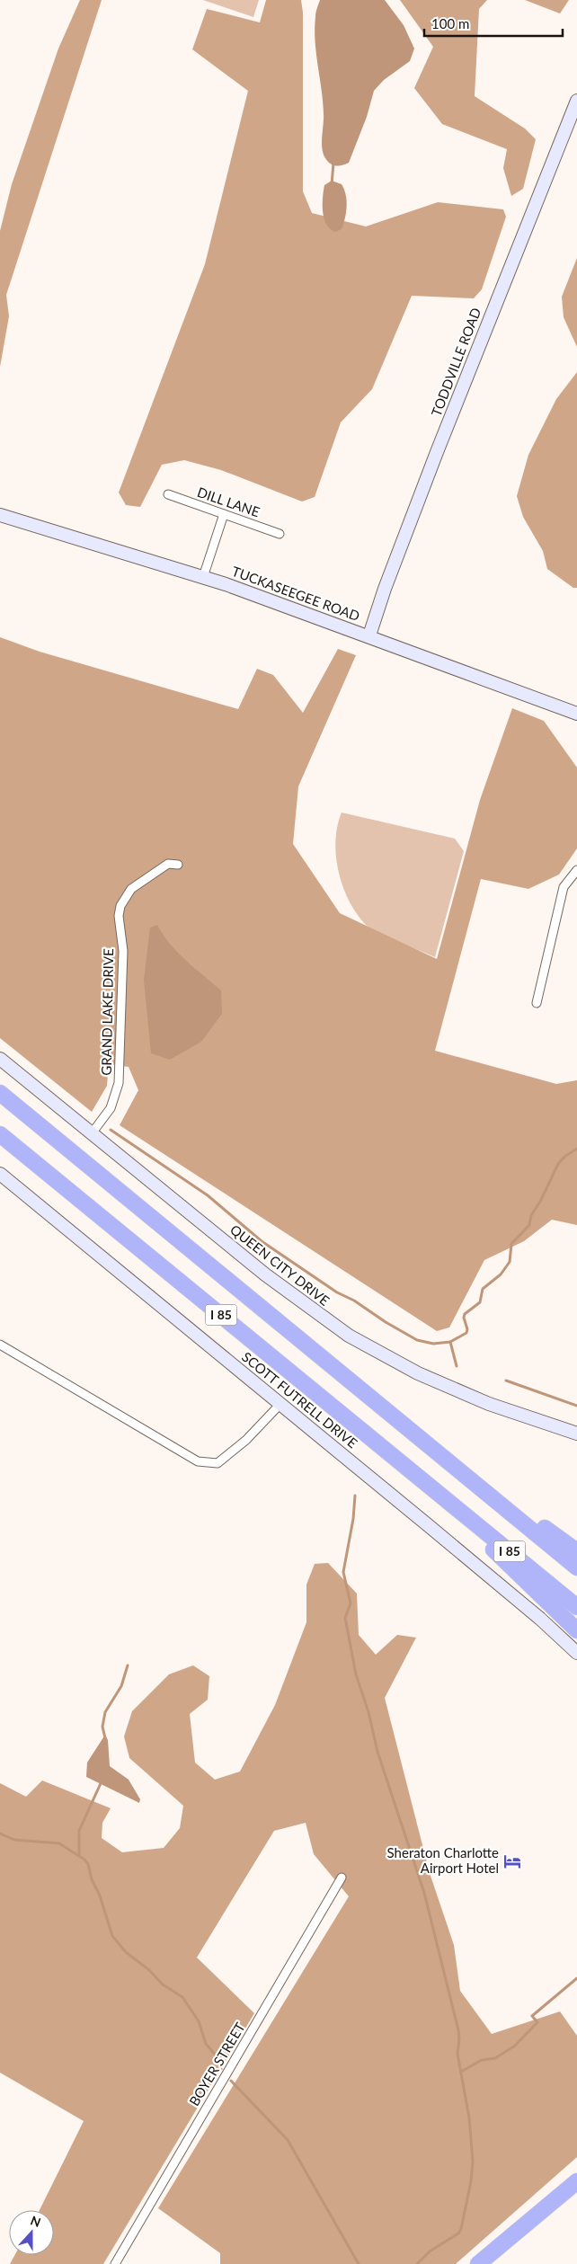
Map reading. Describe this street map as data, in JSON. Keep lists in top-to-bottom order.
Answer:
{
  "streets": {
    "highway": ["I 85"],
    "street": [
      "TODDVILLE ROAD",
      "DILL LANE",
      "TUCKASEEGEE ROAD",
      "GRAND LAKE DRIVE",
      "QUEEN CITY DRIVE",
      "SCOTT FUTRELL DRIVE",
      "BOYER STREET"
    ]
  },
  "crossings": [
    ["TODDVILLE ROAD", "TUCKASEEGEE ROAD"],
    ["GRAND LAKE DRIVE", "QUEEN CITY DRIVE"]
  ],
  "places": {
    "hotel": ["Sheraton Charlotte Airport Hotel"]
  },
  "scale_bar": "100 m",
  "north": "top"
}
